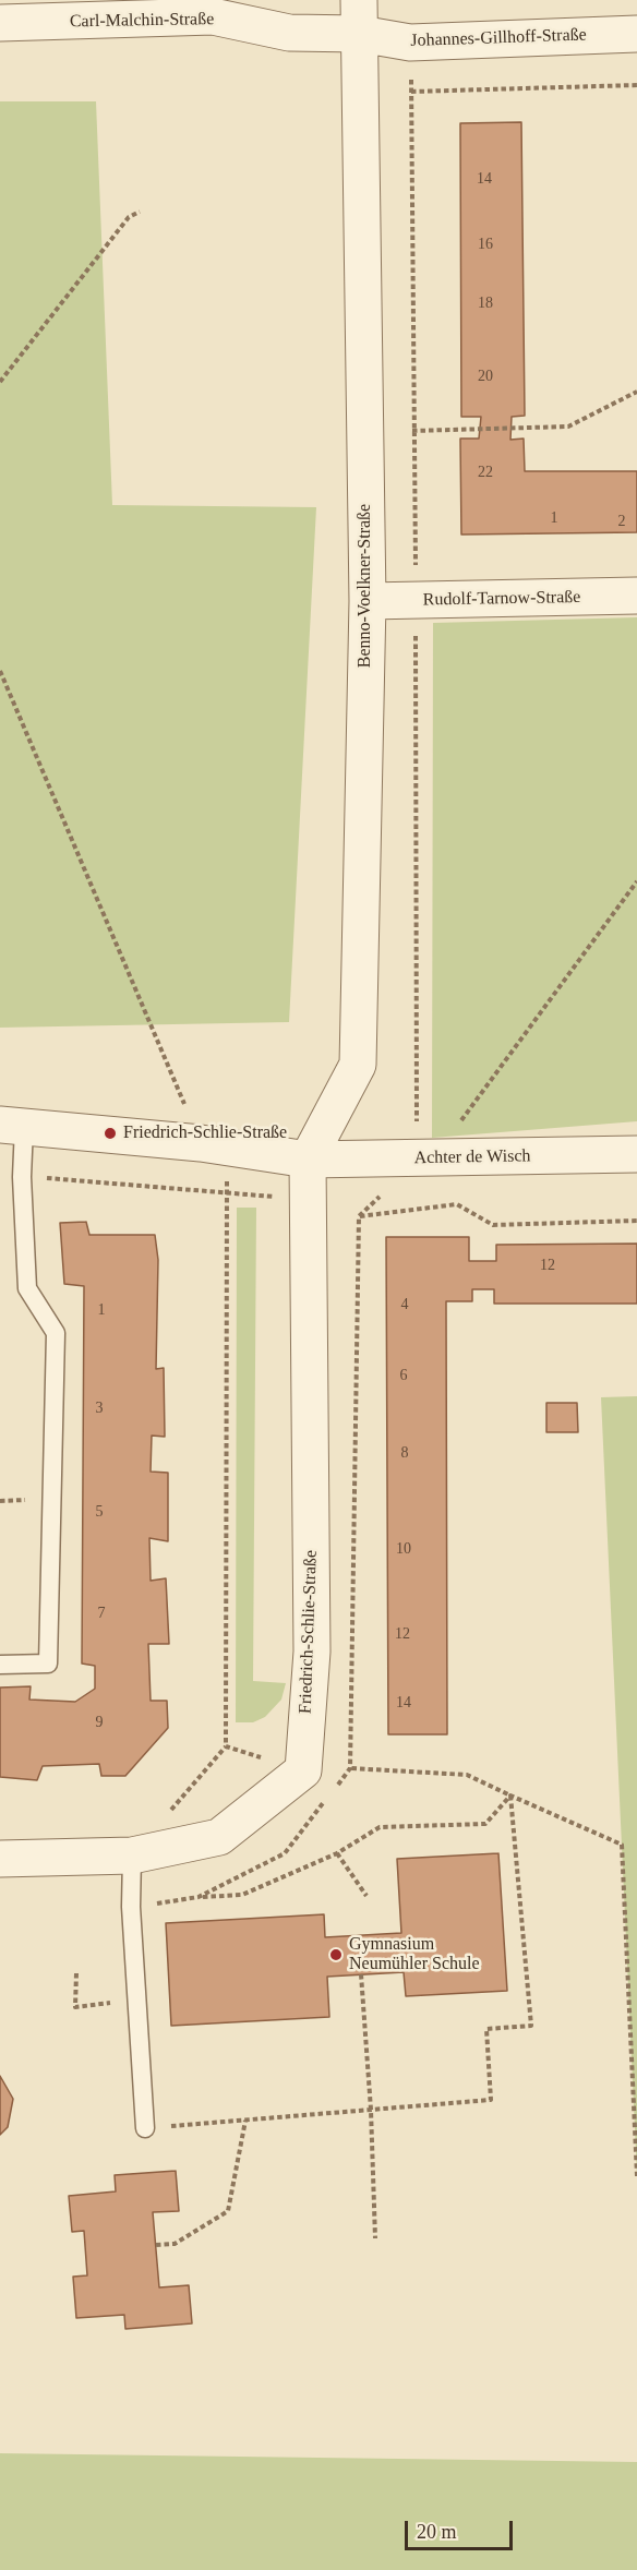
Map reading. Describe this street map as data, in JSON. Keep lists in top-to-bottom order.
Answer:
{
  "streets": {
    "street": [
      "Carl-Malchin-Straße",
      "Johannes-Gillhoff-Straße",
      "Benno-Voelkner-Straße",
      "Rudolf-Tarnow-Straße",
      "Achter de Wisch",
      "Friedrich-Schlie-Straße"
    ]
  },
  "crossings": [
    ["Carl-Malchin-Straße", "Johannes-Gillhoff-Straße"],
    ["Carl-Malchin-Straße", "Benno-Voelkner-Straße"],
    ["Johannes-Gillhoff-Straße", "Benno-Voelkner-Straße"],
    ["Benno-Voelkner-Straße", "Rudolf-Tarnow-Straße"],
    ["Benno-Voelkner-Straße", "Achter de Wisch"],
    ["Benno-Voelkner-Straße", "Friedrich-Schlie-Straße"],
    ["Achter de Wisch", "Friedrich-Schlie-Straße"]
  ],
  "places": ["Friedrich-Schlie-Straße", "Gymnasium Neumühler Schule"],
  "house_numbers": [
    "14",
    "16",
    "18",
    "20",
    "22",
    "1",
    "2",
    "12",
    "4",
    "1",
    "6",
    "3",
    "8",
    "5",
    "10",
    "7",
    "12",
    "14",
    "9"
  ],
  "scale_bar": "20 m"
}
